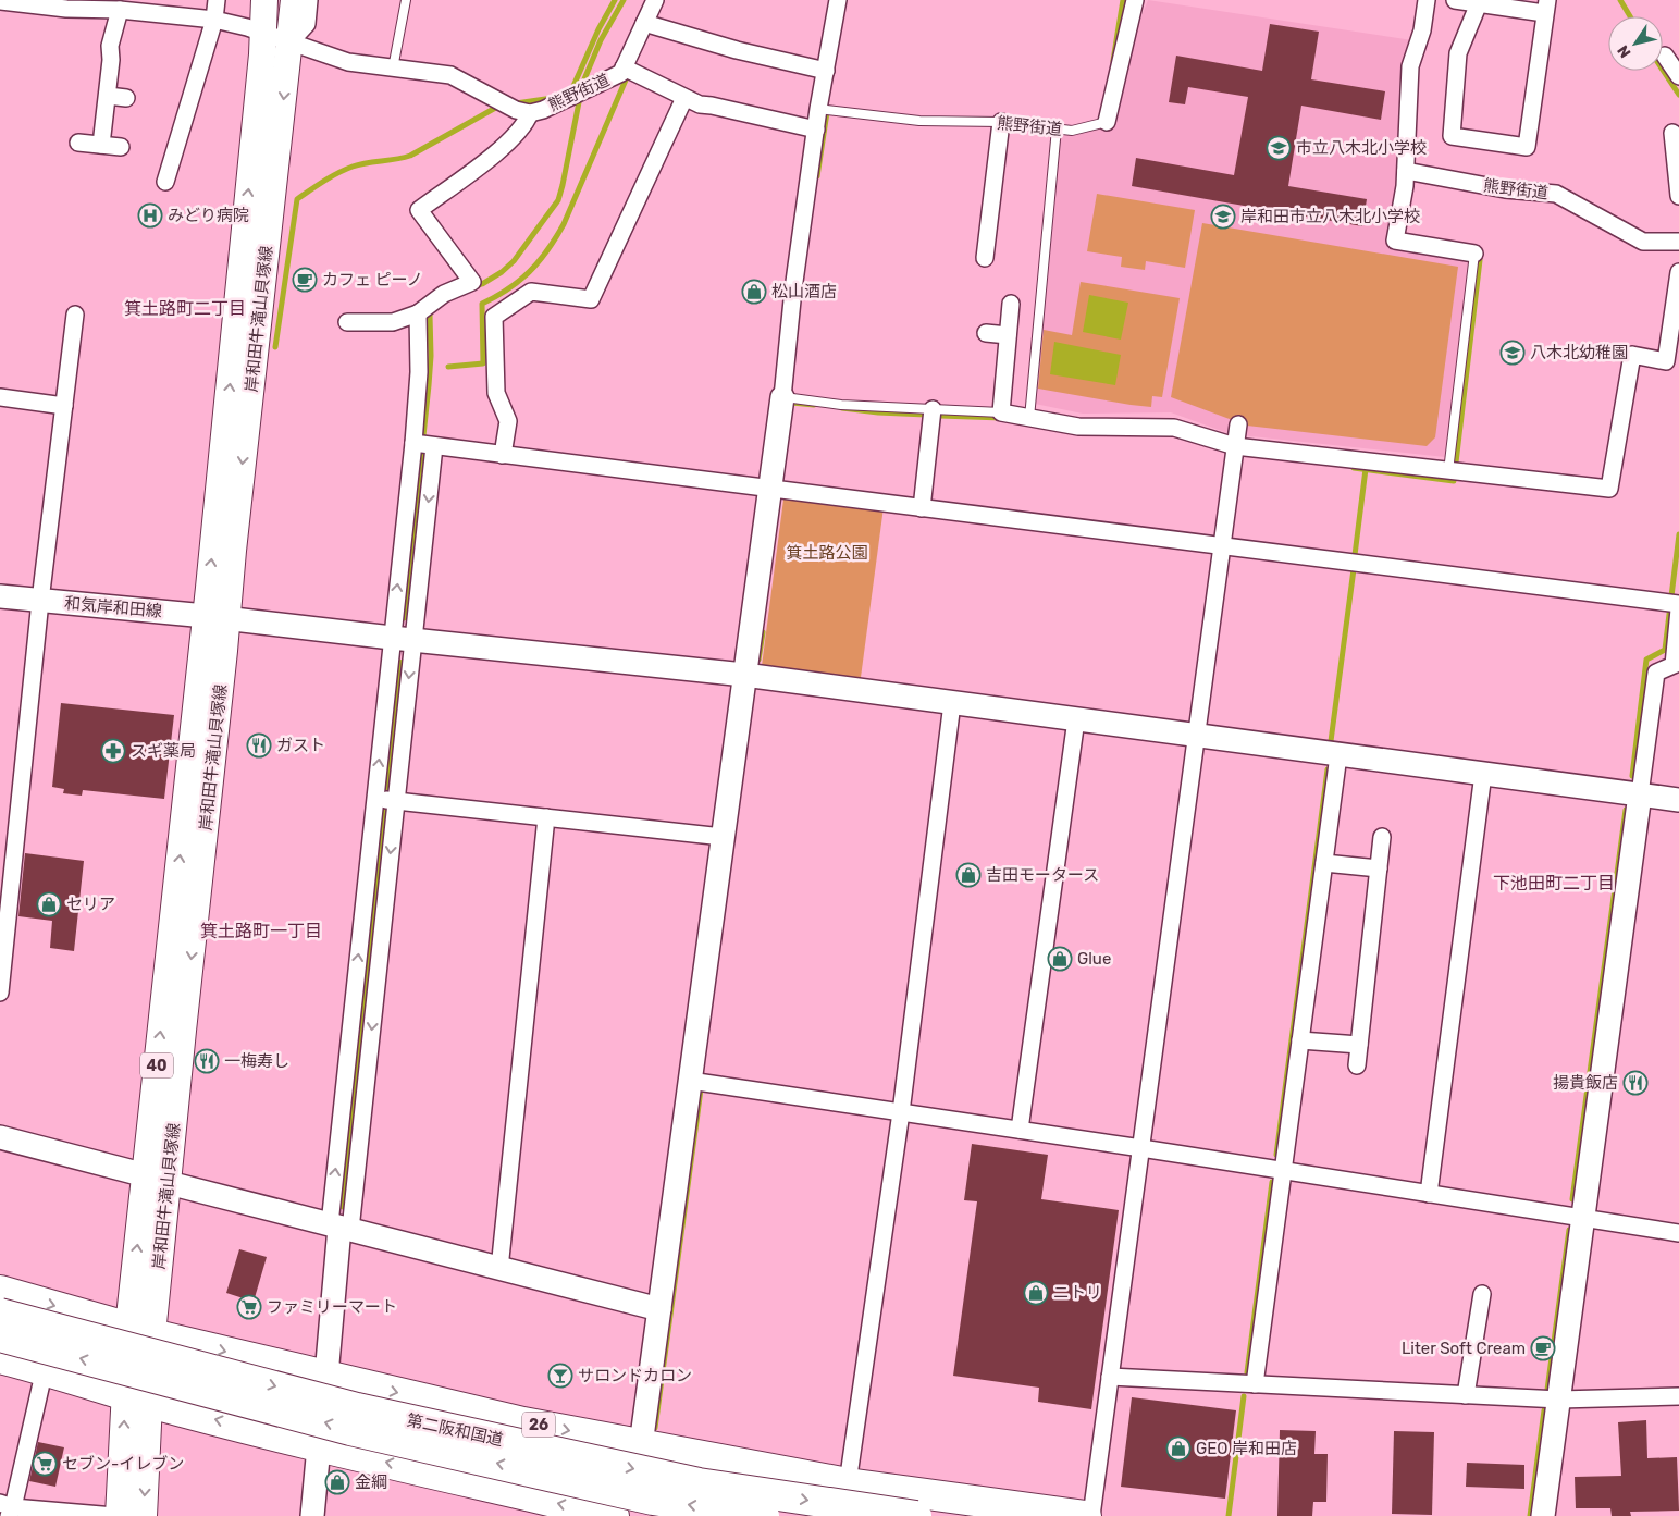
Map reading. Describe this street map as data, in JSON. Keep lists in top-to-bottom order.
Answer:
{
  "streets": {
    "highway": ["26", "第二阪和国道"],
    "main road": ["岸和田牛滝山貝塚線", "40"],
    "street": ["熊野街道", "和気岸和田線"]
  },
  "crossings": [
    ["熊野街道", "岸和田牛滝山貝塚線"],
    ["岸和田牛滝山貝塚線", "和気岸和田線"],
    ["岸和田牛滝山貝塚線", "26"]
  ],
  "districts": ["箕土路町二丁目", "下池田町二丁目", "箕土路町一丁目"],
  "parks": ["箕土路公園"],
  "places": {
    "school or university": ["市立八木北小学校", "岸和田市立八木北小学校", "八木北幼稚園"],
    "hospital": ["みどり病院"],
    "cafe": ["カフェ ピーノ", "Liter Soft Cream"],
    "shop": [
      "松山酒店",
      "吉田モータース",
      "セリア",
      "Glue",
      "ニトリ",
      "GEO 岸和田店",
      "金綱"
    ],
    "restaurant": ["ガスト", "一梅寿し", "揚貴飯店"],
    "pharmacy": ["スギ薬局"],
    "supermarket": ["ファミリーマート", "セブン-イレブン"],
    "bar": ["サロンドカロン"]
  },
  "north": "bottom left"
}
